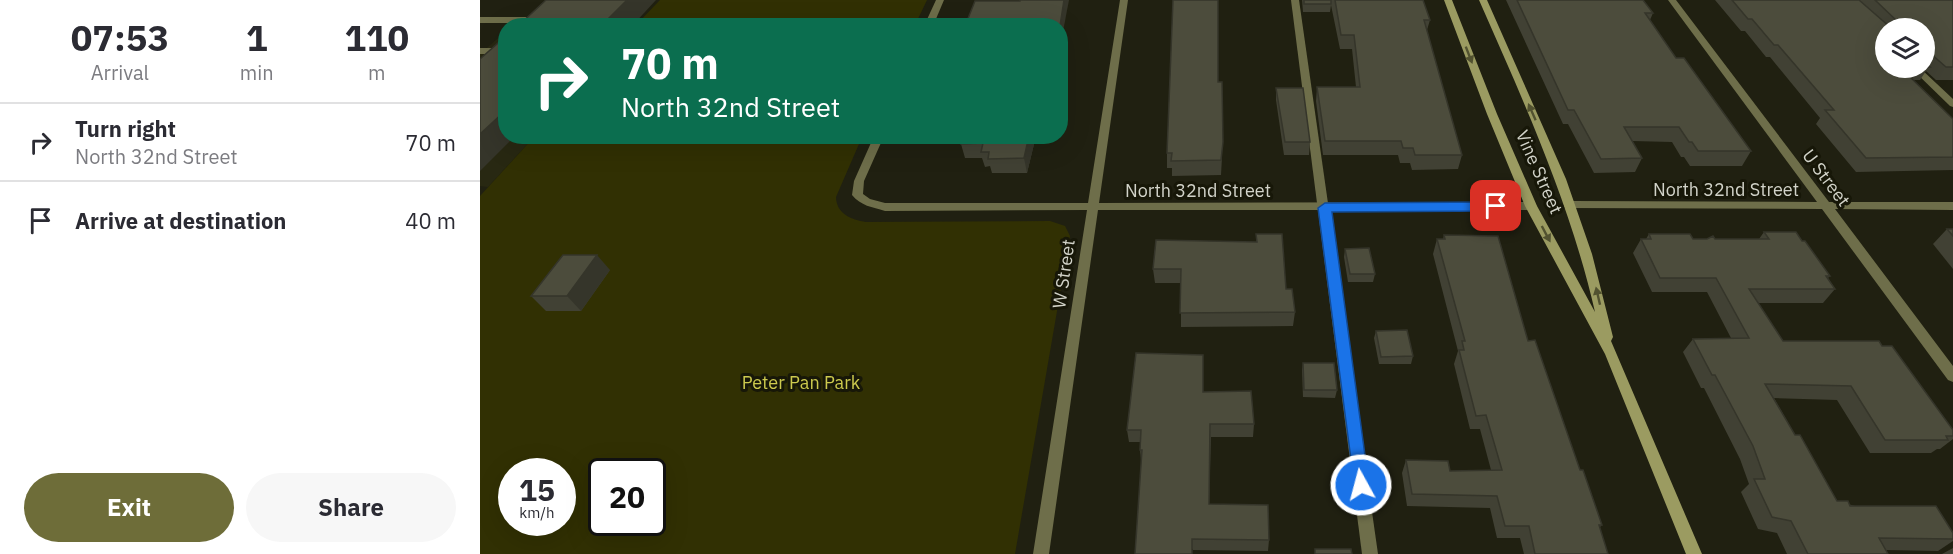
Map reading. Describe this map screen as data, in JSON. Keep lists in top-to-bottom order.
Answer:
{
  "streets": {
    "main road": ["Vine Street"],
    "street": ["U Street", "North 32nd Street", "W Street"]
  },
  "crossings": [
    ["Vine Street", "North 32nd Street"],
    ["U Street", "North 32nd Street"],
    ["North 32nd Street", "W Street"]
  ],
  "parks": ["Peter Pan Park"],
  "page": {
    "eta": [
      "07:53",
      "Arrival",
      "1",
      "min",
      "110",
      "m"
    ],
    "turn": ["70 m", "North 32nd Street"],
    "list": [
      {
        "name": "Turn right",
        "note": "North 32nd Street",
        "value": "70 m"
      },
      {
        "name": "Arrive at destination",
        "value": "40 m"
      }
    ],
    "speed": "15 km/h",
    "limit": "20",
    "buttons": ["Exit", "Share"]
  }
}
